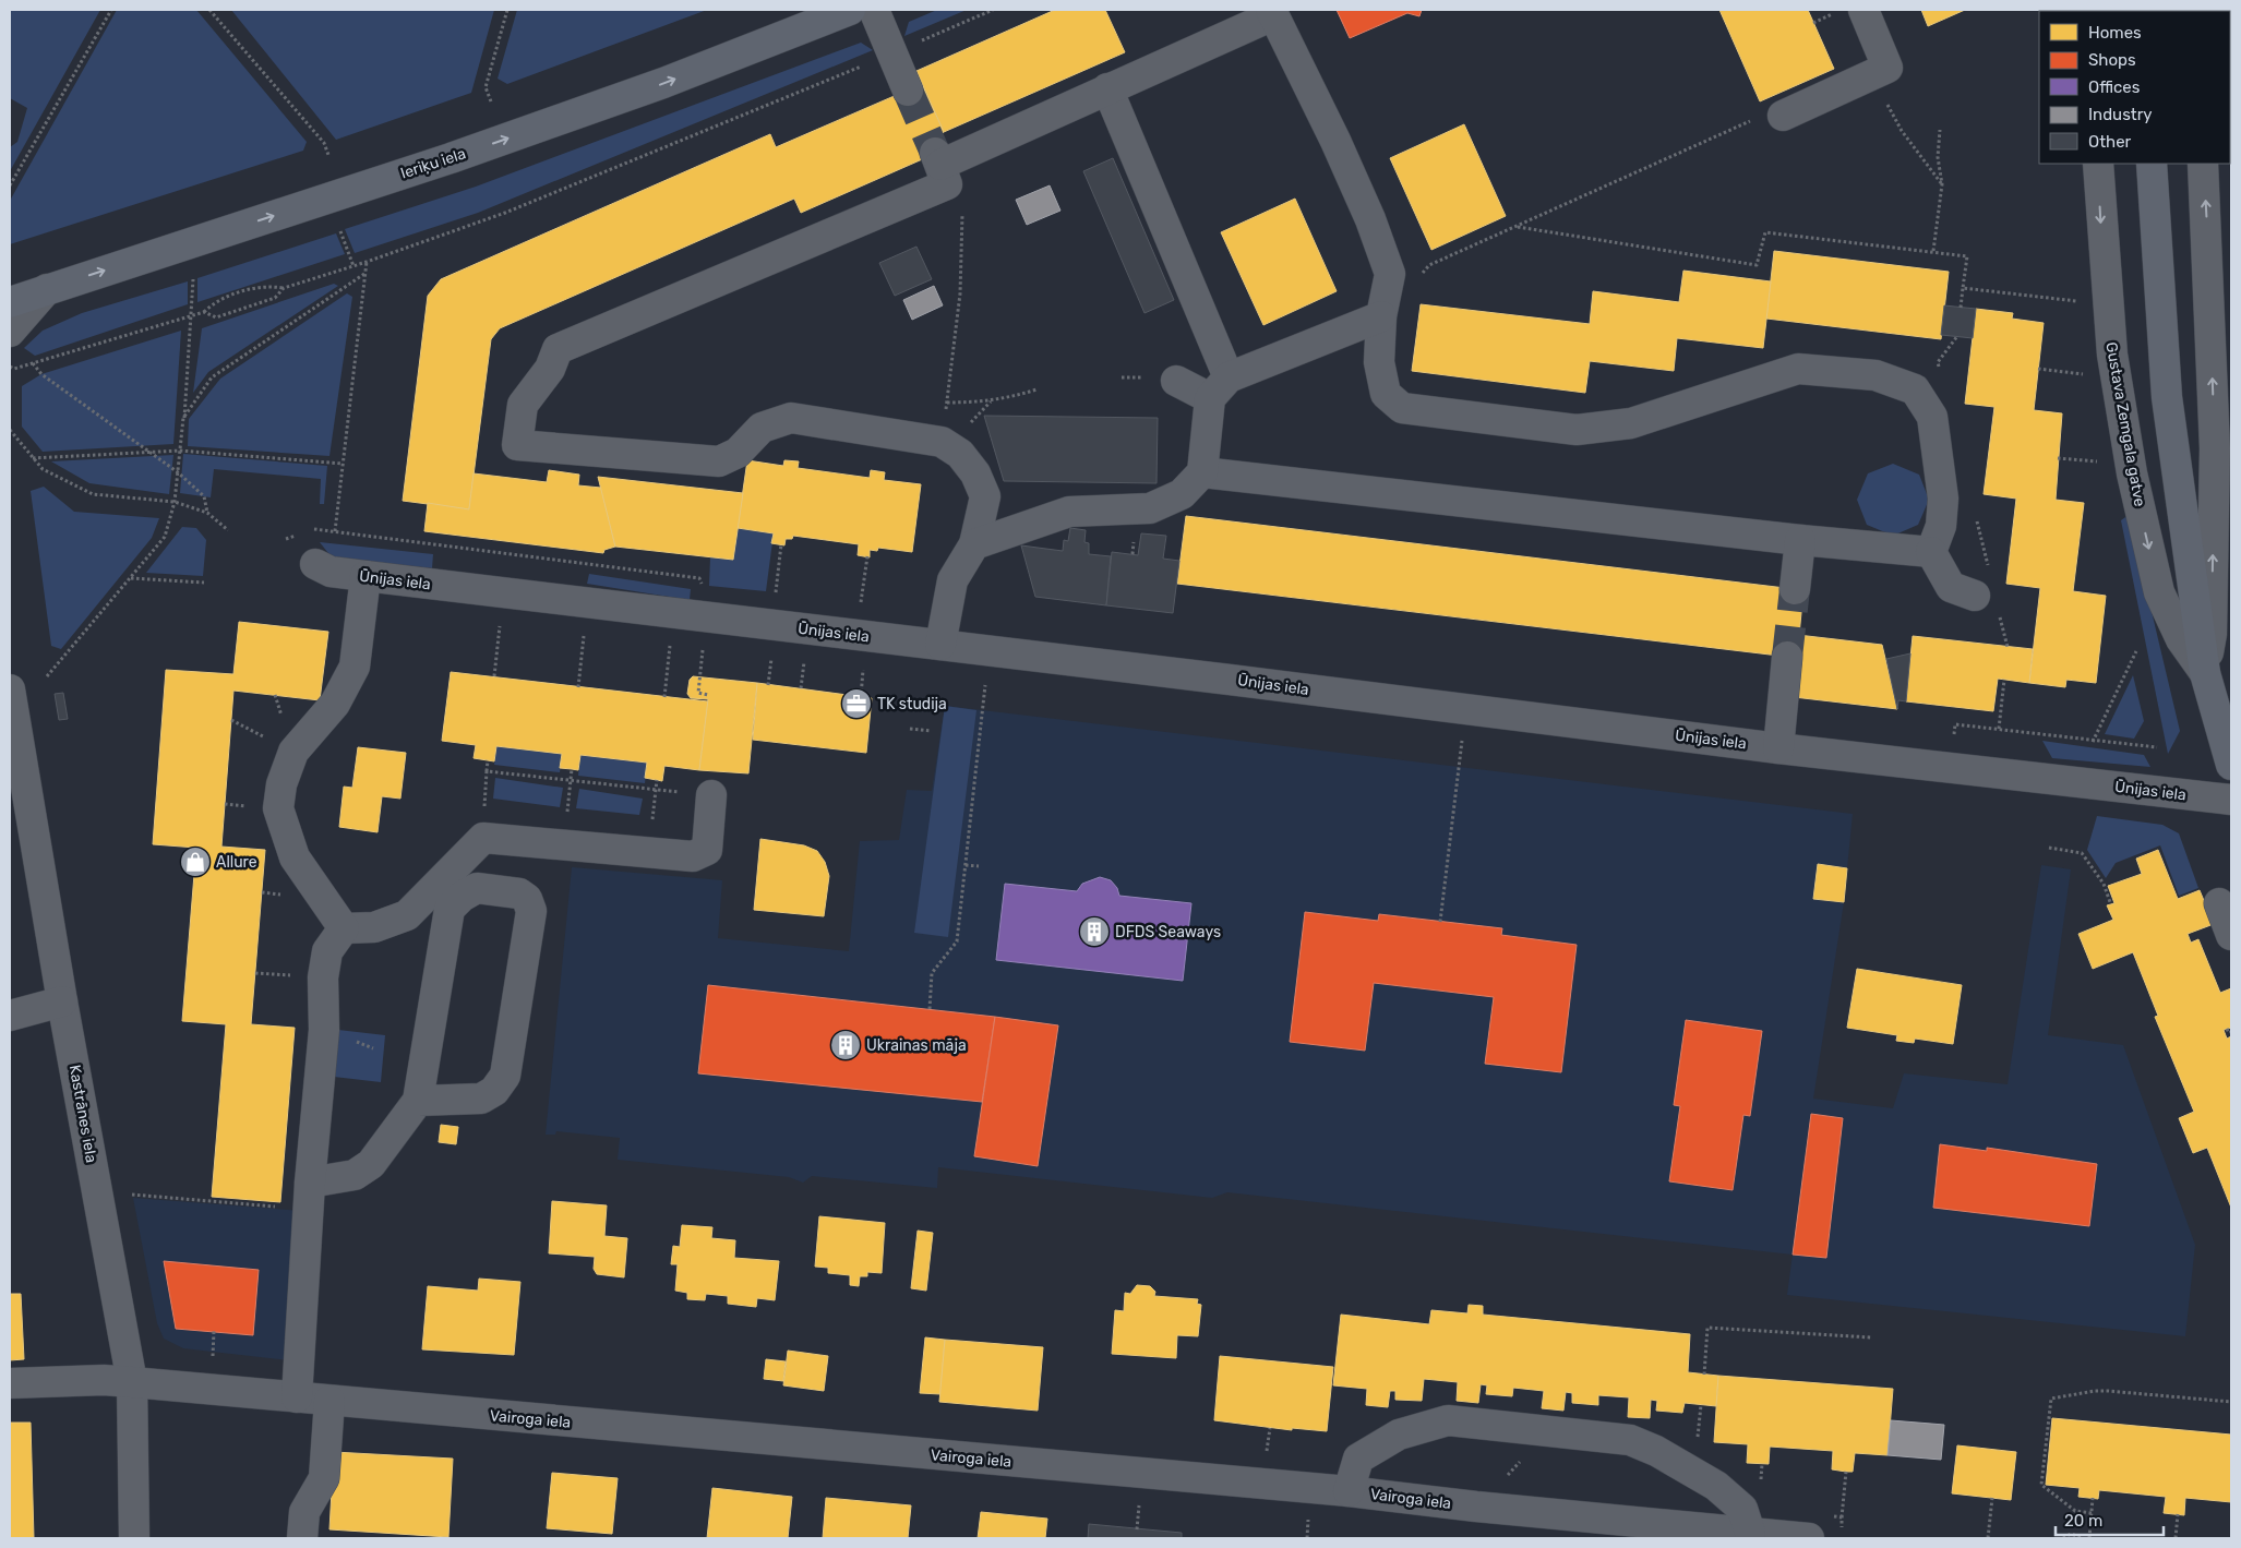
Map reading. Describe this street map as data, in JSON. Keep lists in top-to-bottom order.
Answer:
{
  "streets": {
    "main road": ["Ieriķu iela", "Gustava Zemgala gatve"],
    "street": ["Ūnijas iela", "Kastrānes iela", "Vairoga iela"]
  },
  "crossings": [
    ["Kastrānes iela", "Vairoga iela"]
  ],
  "one_way": ["Ieriķu iela"],
  "places": {
    "office": ["TK studija"],
    "shop": ["Allure"],
    "building": ["DFDS Seaways", "Ukrainas māja"]
  },
  "legend": [
    "Homes",
    "Shops",
    "Offices",
    "Industry",
    "Other"
  ],
  "scale_bar": "20 m"
}
